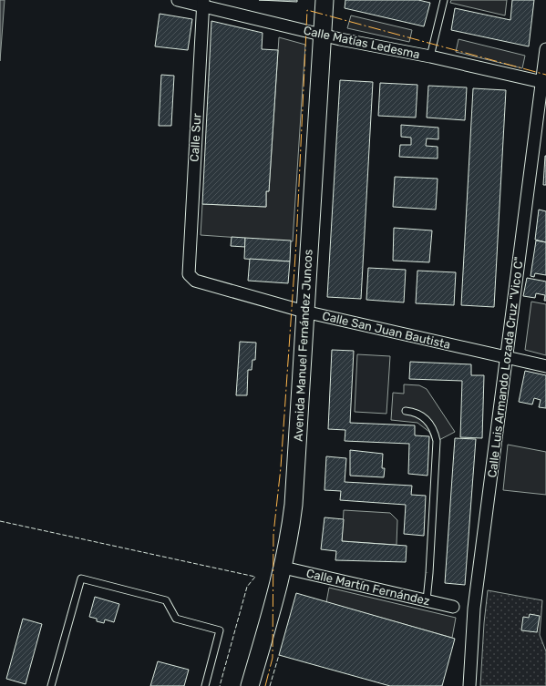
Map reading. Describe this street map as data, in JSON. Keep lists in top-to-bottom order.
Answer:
{
  "streets": {
    "main road": ["Avenida Manuel Fernández Juncos"],
    "street": [
      "Calle Matías Ledesma",
      "Calle Sur",
      "Calle San Juan Bautista",
      "Calle Luis Armando Lozada Cruz \"Vico C\"",
      "Calle Martín Fernández"
    ]
  },
  "crossings": [
    ["Calle Matías Ledesma", "Calle Sur"],
    ["Calle Matías Ledesma", "Avenida Manuel Fernández Juncos"],
    ["Calle Matías Ledesma", "Calle Luis Armando Lozada Cruz \"Vico C\""],
    ["Calle Sur", "Calle San Juan Bautista"],
    ["Calle San Juan Bautista", "Avenida Manuel Fernández Juncos"],
    ["Calle San Juan Bautista", "Calle Luis Armando Lozada Cruz \"Vico C\""],
    ["Avenida Manuel Fernández Juncos", "Calle Martín Fernández"]
  ]
}
